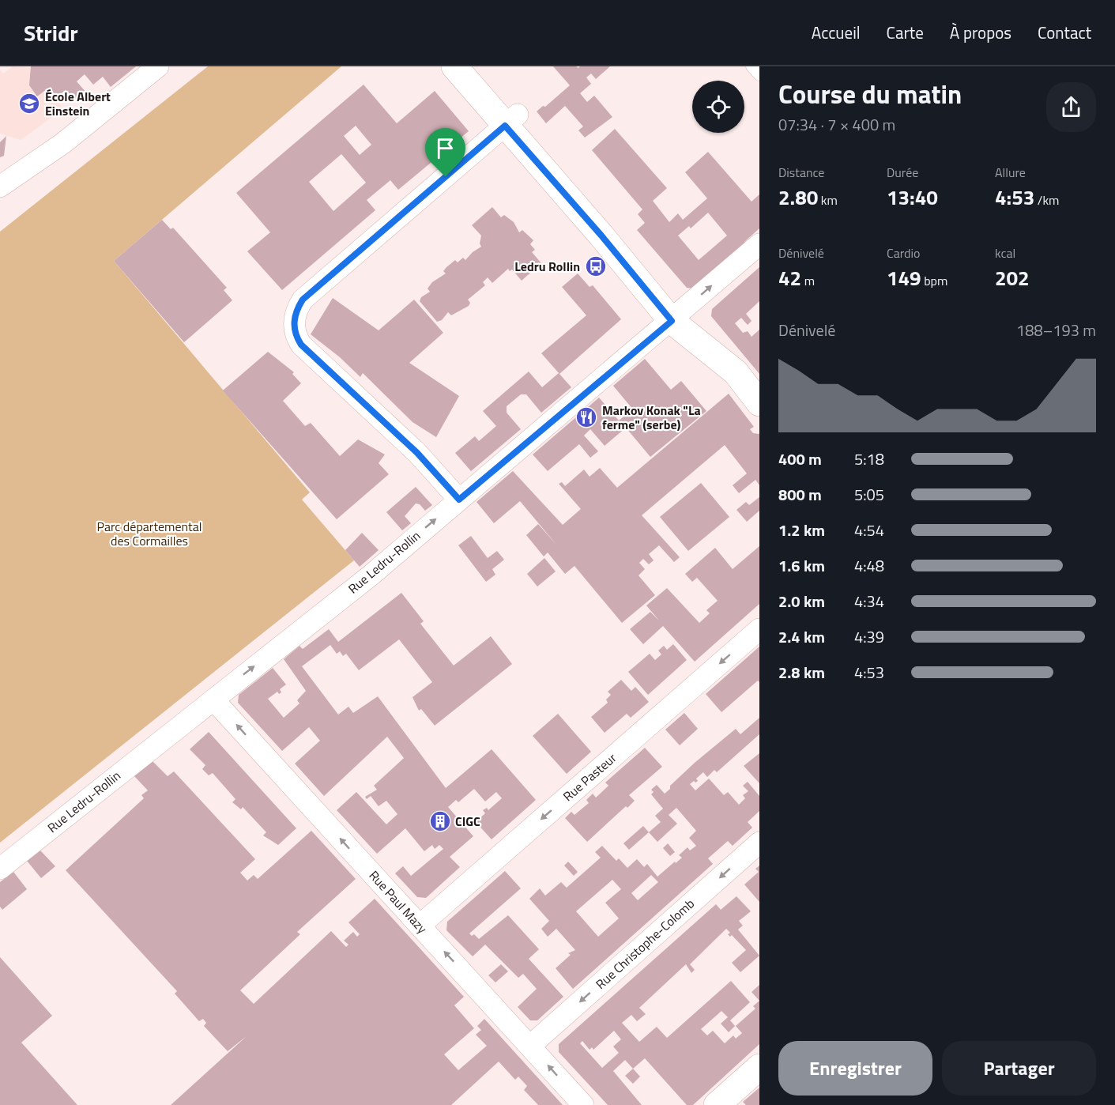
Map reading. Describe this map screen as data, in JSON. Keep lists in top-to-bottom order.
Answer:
{
  "streets": {
    "street": [
      "Rue Ledru-Rollin",
      "Rue Pasteur",
      "Rue Paul Mazy",
      "Rue Christophe-Colomb"
    ]
  },
  "crossings": [
    ["Rue Ledru-Rollin", "Rue Paul Mazy"],
    ["Rue Pasteur", "Rue Paul Mazy"],
    ["Rue Paul Mazy", "Rue Christophe-Colomb"]
  ],
  "one_way": [
    "Rue Ledru-Rollin",
    "Rue Pasteur",
    "Rue Paul Mazy",
    "Rue Christophe-Colomb"
  ],
  "parks": ["Parc départemental des Cormailles"],
  "places": {
    "school or university": ["École Albert Einstein"],
    "bus stop": ["Ledru Rollin"],
    "restaurant": ["Markov Konak \"La ferme\" (serbe)"],
    "building": ["CIGC"]
  },
  "page": {
    "header": "Stridr",
    "nav": [
      "Accueil",
      "Carte",
      "À propos",
      "Contact"
    ],
    "heading": ["Course du matin", "07:34 · 7 × 400 m"],
    "stats": [
      ["Distance", "2.80 km"],
      ["Durée", "13:40"],
      ["Allure", "4:53 /km"],
      ["Dénivelé", "42 m"],
      ["Cardio", "149 bpm"],
      ["kcal", "202"]
    ],
    "chart": ["Dénivelé", "188–193 m"],
    "list": [
      {
        "name": "400 m",
        "note": "5:18"
      },
      {
        "name": "800 m",
        "note": "5:05"
      },
      {
        "name": "1.2 km",
        "note": "4:54"
      },
      {
        "name": "1.6 km",
        "note": "4:48"
      },
      {
        "name": "2.0 km",
        "note": "4:34"
      },
      {
        "name": "2.4 km",
        "note": "4:39"
      },
      {
        "name": "2.8 km",
        "note": "4:53"
      }
    ],
    "buttons": ["Enregistrer", "Partager"]
  }
}
